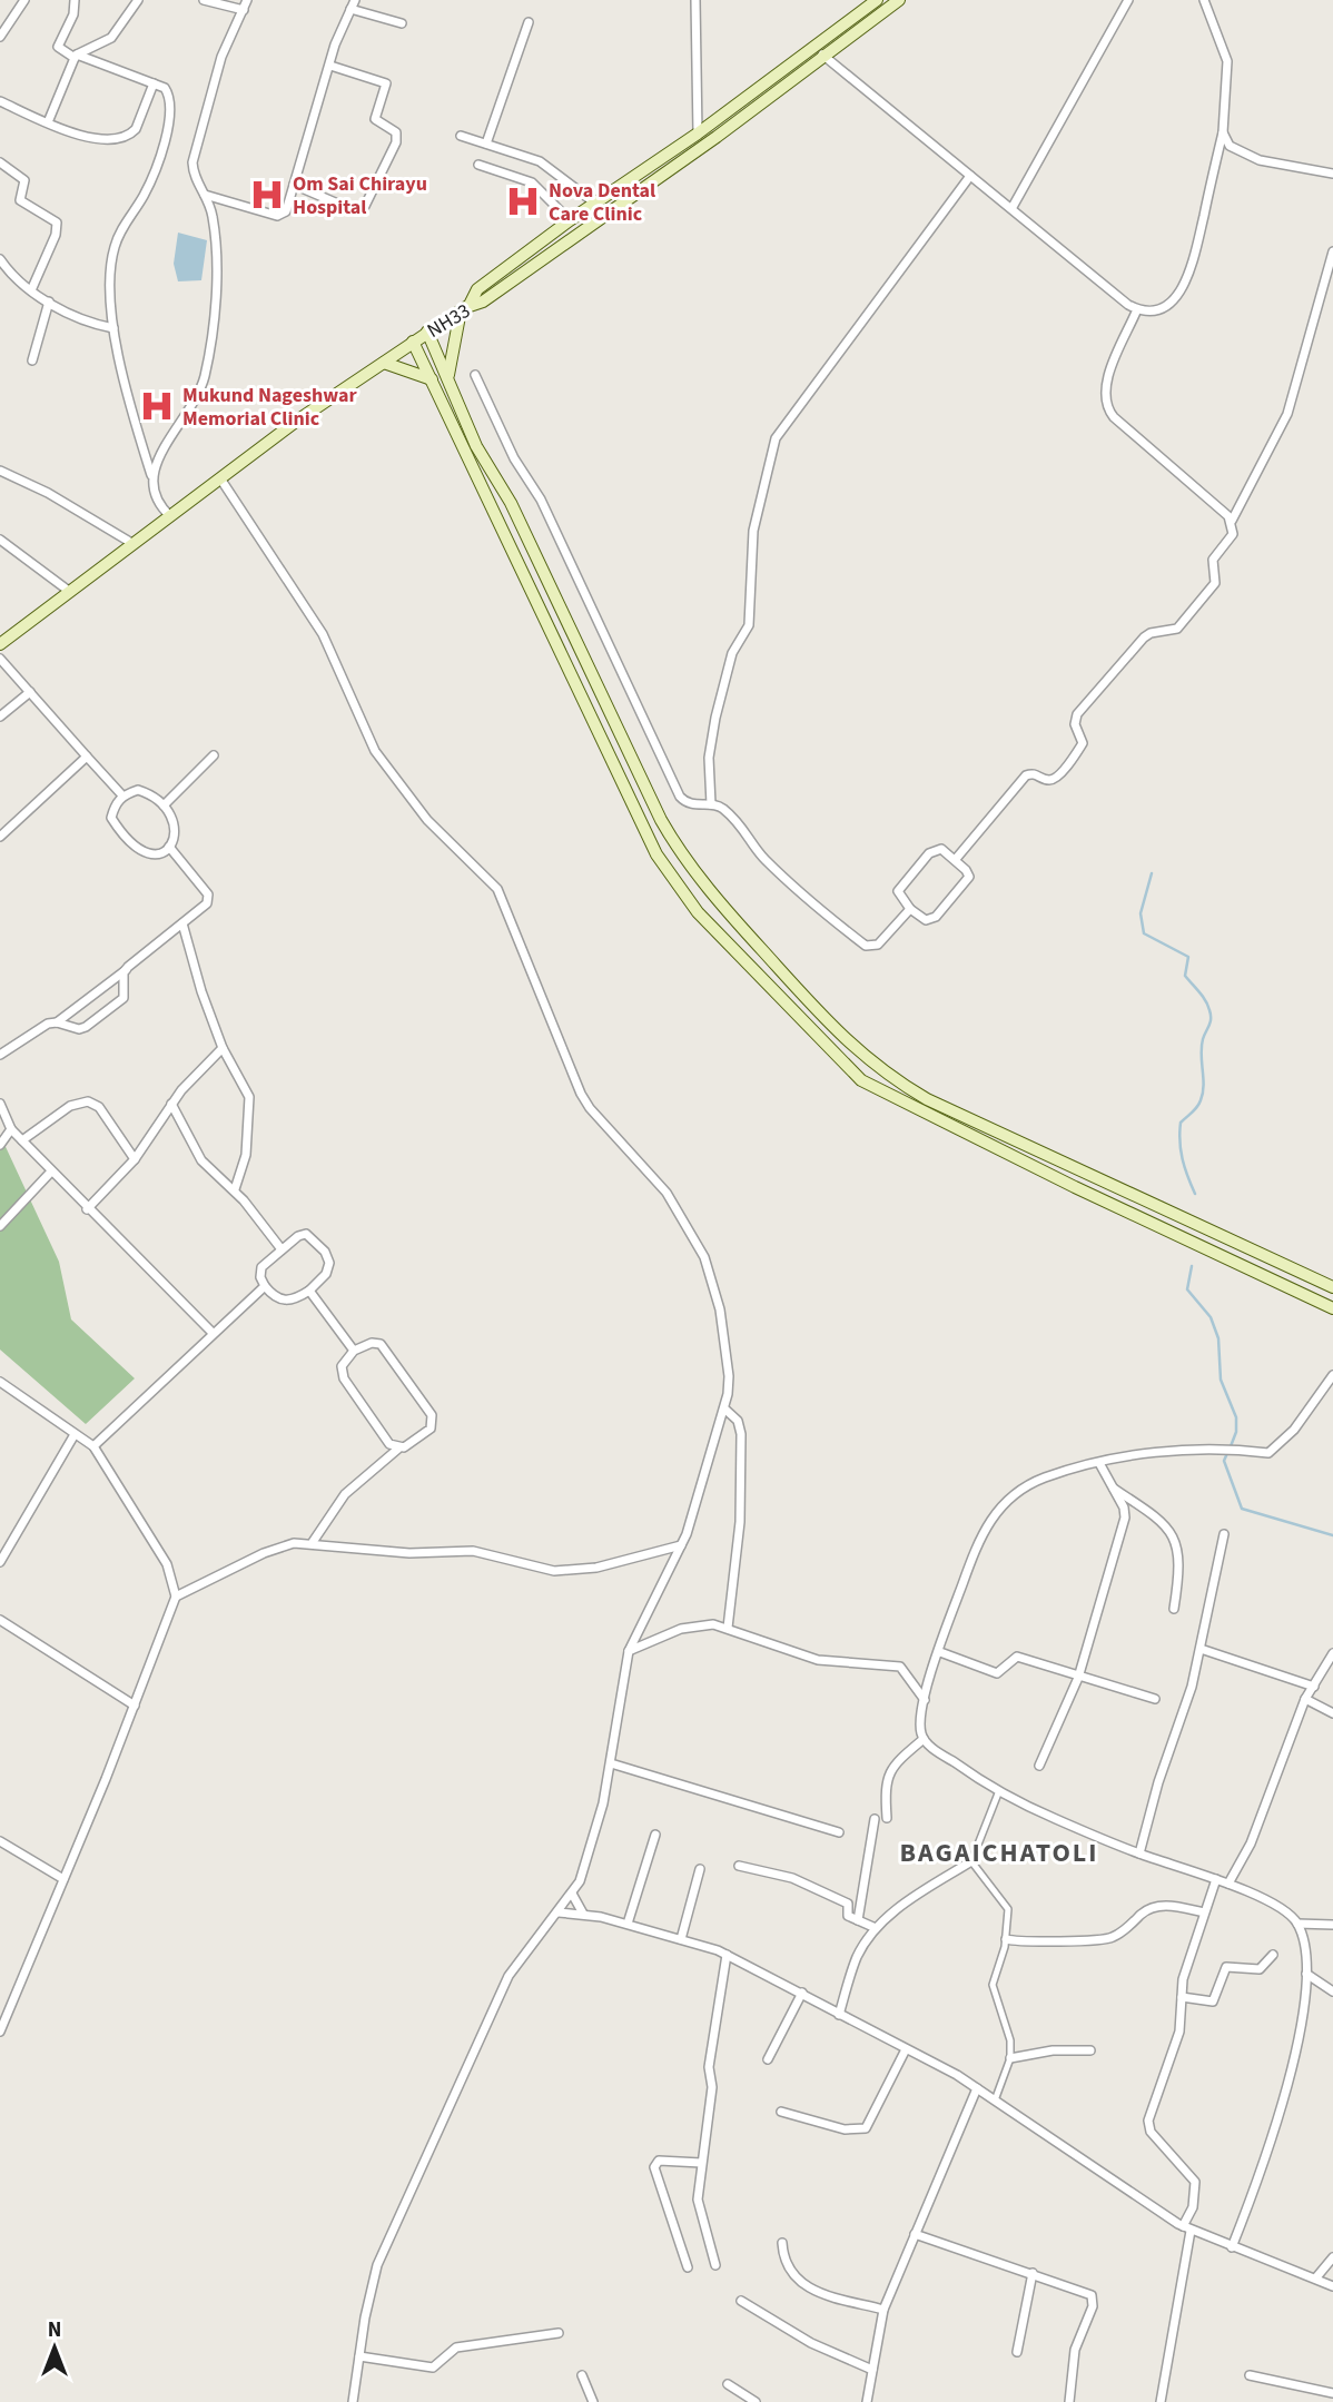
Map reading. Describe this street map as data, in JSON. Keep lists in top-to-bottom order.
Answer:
{
  "streets": {
    "main road": ["NH33"]
  },
  "districts": ["BAGAICHATOLI"],
  "places": {
    "hospital": ["Om Sai Chirayu Hospital", "Nova Dental Care Clinic", "Mukund Nageshwar Memorial Clinic"]
  },
  "north": "top"
}
